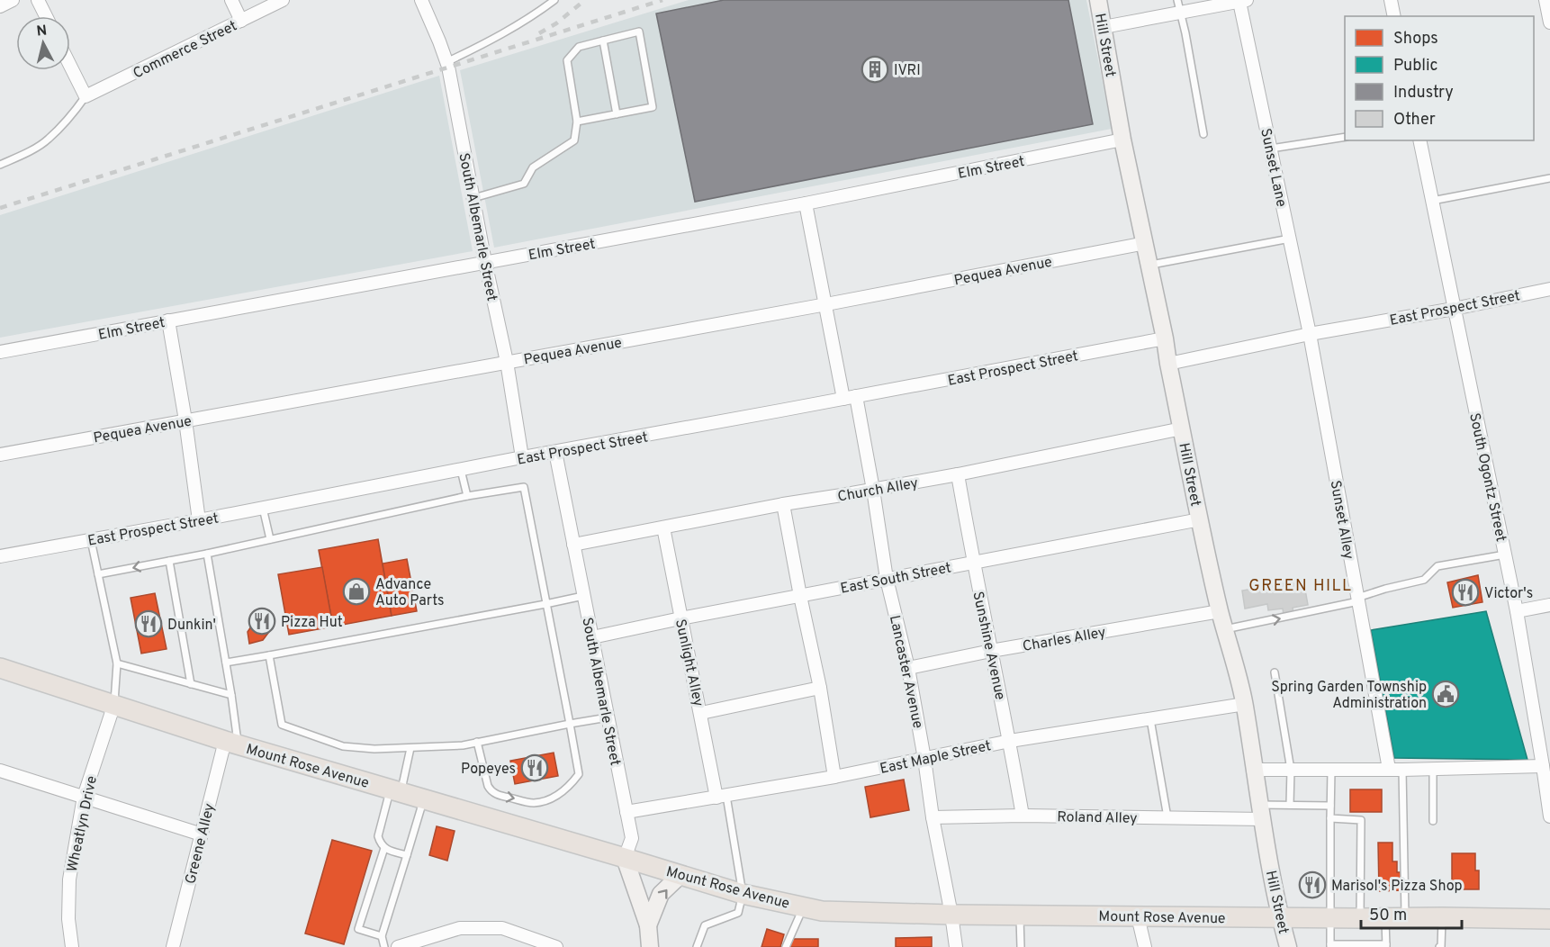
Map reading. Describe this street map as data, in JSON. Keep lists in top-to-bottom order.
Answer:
{
  "streets": {
    "main road": ["Hill Street", "Mount Rose Avenue"],
    "street": [
      "Commerce Street",
      "Elm Street",
      "Sunset Lane",
      "South Albemarle Street",
      "Pequea Avenue",
      "East Prospect Street",
      "South Ogontz Street",
      "Church Alley",
      "Sunset Alley",
      "East South Street",
      "Charles Alley",
      "Sunshine Avenue",
      "Sunlight Alley",
      "Lancaster Avenue",
      "East Maple Street",
      "Roland Alley",
      "Wheatlyn Drive",
      "Greene Alley"
    ]
  },
  "crossings": [
    ["Hill Street", "Elm Street"],
    ["Hill Street", "Pequea Avenue"],
    ["Hill Street", "East Prospect Street"],
    ["Hill Street", "Church Alley"],
    ["Hill Street", "East South Street"],
    ["Hill Street", "Charles Alley"],
    ["Hill Street", "East Maple Street"],
    ["Hill Street", "Mount Rose Avenue"],
    ["Hill Street", "Roland Alley"],
    ["Elm Street", "South Albemarle Street"],
    ["Elm Street", "Lancaster Avenue"],
    ["Sunset Lane", "East Prospect Street"],
    ["Sunset Lane", "Sunset Alley"],
    ["South Albemarle Street", "Pequea Avenue"],
    ["South Albemarle Street", "East Prospect Street"],
    ["South Albemarle Street", "Church Alley"],
    ["South Albemarle Street", "East South Street"],
    ["South Albemarle Street", "East Maple Street"],
    ["South Albemarle Street", "Mount Rose Avenue"],
    ["Pequea Avenue", "Lancaster Avenue"],
    ["East Prospect Street", "South Ogontz Street"],
    ["East Prospect Street", "Sunset Alley"],
    ["East Prospect Street", "Lancaster Avenue"],
    ["Church Alley", "Sunshine Avenue"],
    ["Church Alley", "Sunlight Alley"],
    ["Church Alley", "Lancaster Avenue"],
    ["East South Street", "Sunshine Avenue"],
    ["East South Street", "Sunlight Alley"],
    ["East South Street", "Lancaster Avenue"],
    ["Charles Alley", "Sunshine Avenue"],
    ["Charles Alley", "Lancaster Avenue"],
    ["Sunshine Avenue", "East Maple Street"],
    ["Sunshine Avenue", "Roland Alley"],
    ["Sunlight Alley", "East Maple Street"],
    ["Lancaster Avenue", "East Maple Street"],
    ["Lancaster Avenue", "Mount Rose Avenue"],
    ["Lancaster Avenue", "Roland Alley"],
    ["Mount Rose Avenue", "Wheatlyn Drive"],
    ["Mount Rose Avenue", "Greene Alley"]
  ],
  "districts": ["GREEN HILL"],
  "places": {
    "building": ["IVRI"],
    "shop": ["Advance Auto Parts"],
    "restaurant": [
      "Victor's",
      "Pizza Hut",
      "Dunkin'",
      "Popeyes",
      "Marisol's Pizza Shop"
    ],
    "public building": ["Spring Garden Township Administration"]
  },
  "legend": [
    "Shops",
    "Public",
    "Industry",
    "Other"
  ],
  "scale_bar": "50 m",
  "north": "top"
}
